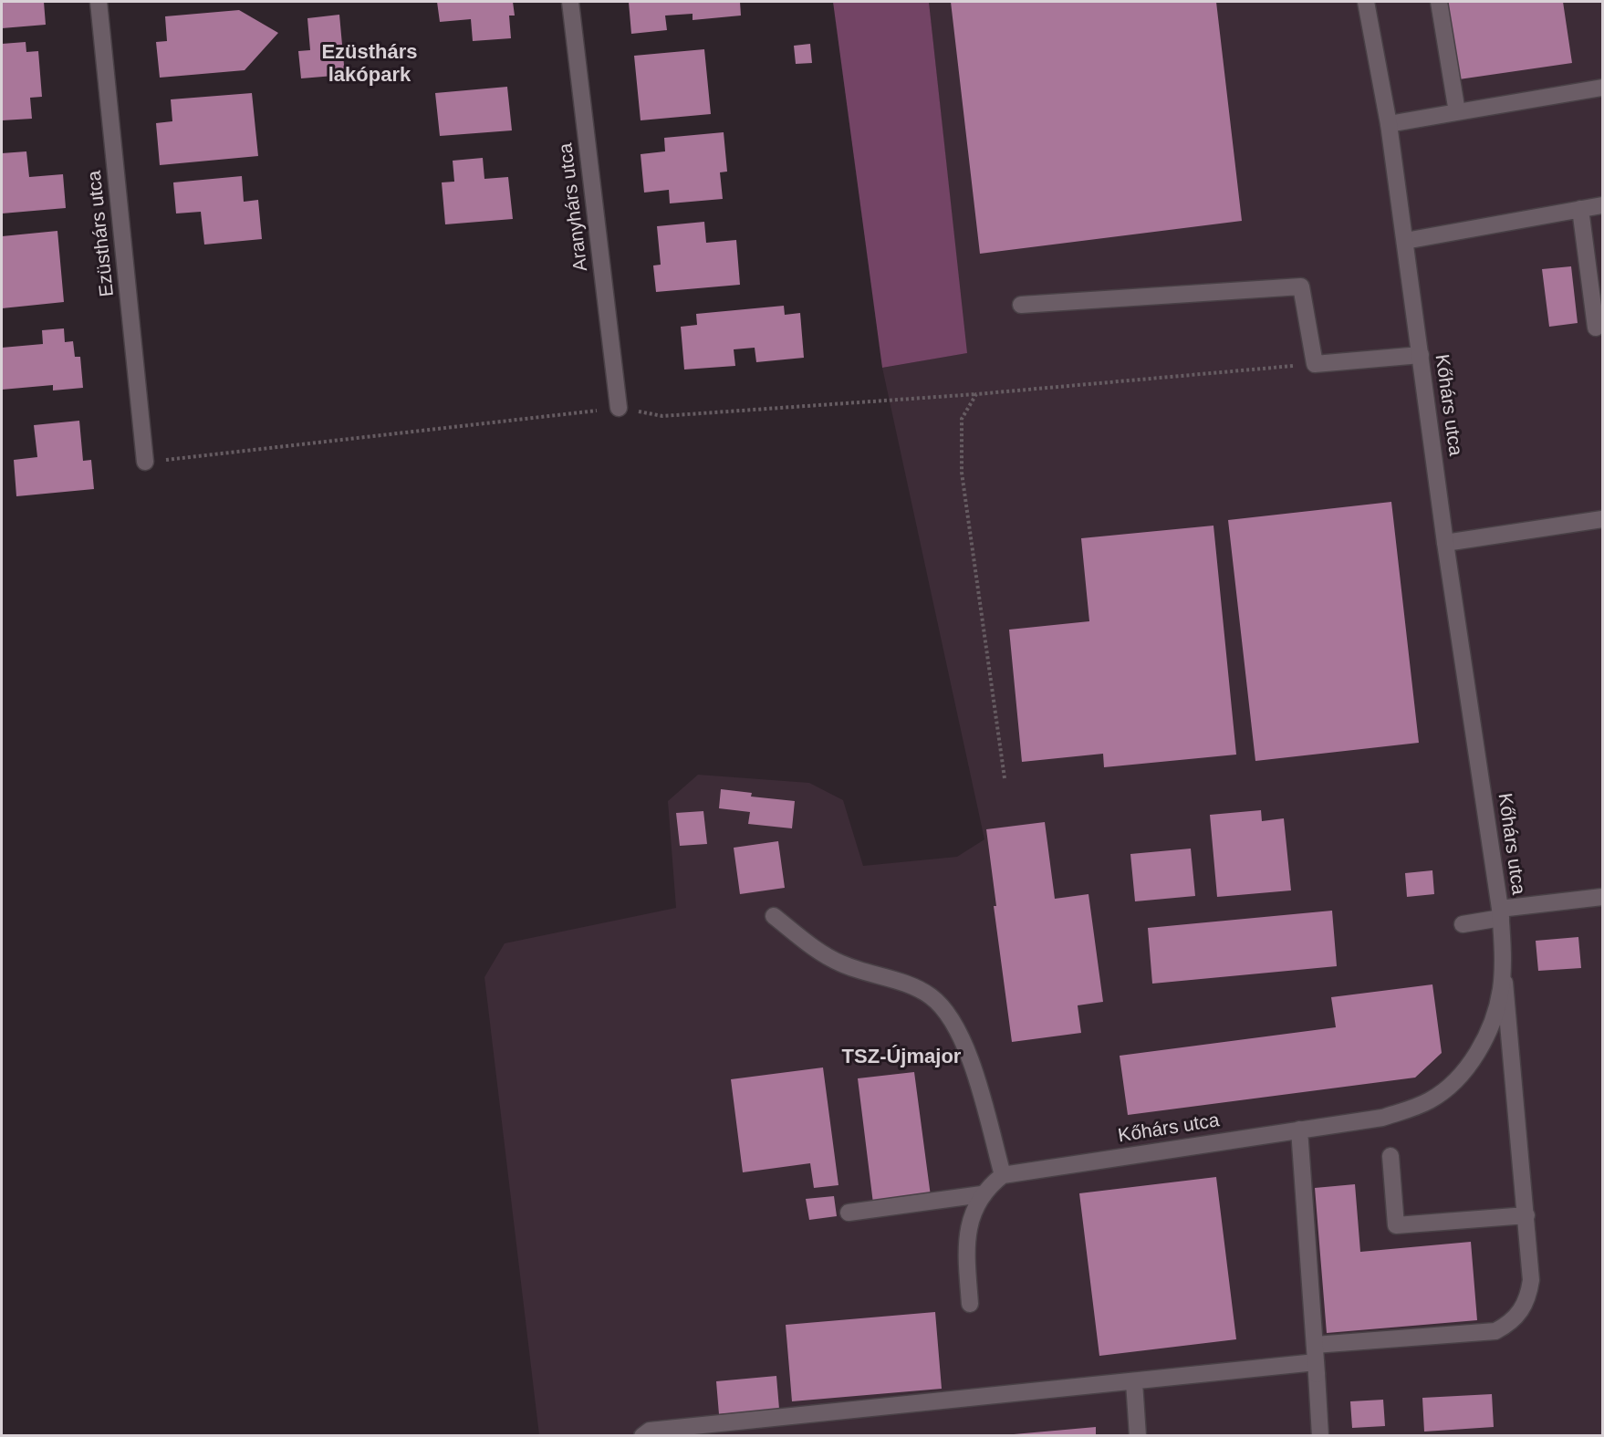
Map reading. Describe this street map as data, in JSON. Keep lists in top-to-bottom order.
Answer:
{
  "streets": {
    "street": ["Aranyhárs utca", "Ezüsthárs utca", "Kőhárs utca"]
  },
  "districts": ["Ezüsthárs lakópark", "TSZ-Újmajor"]
}
